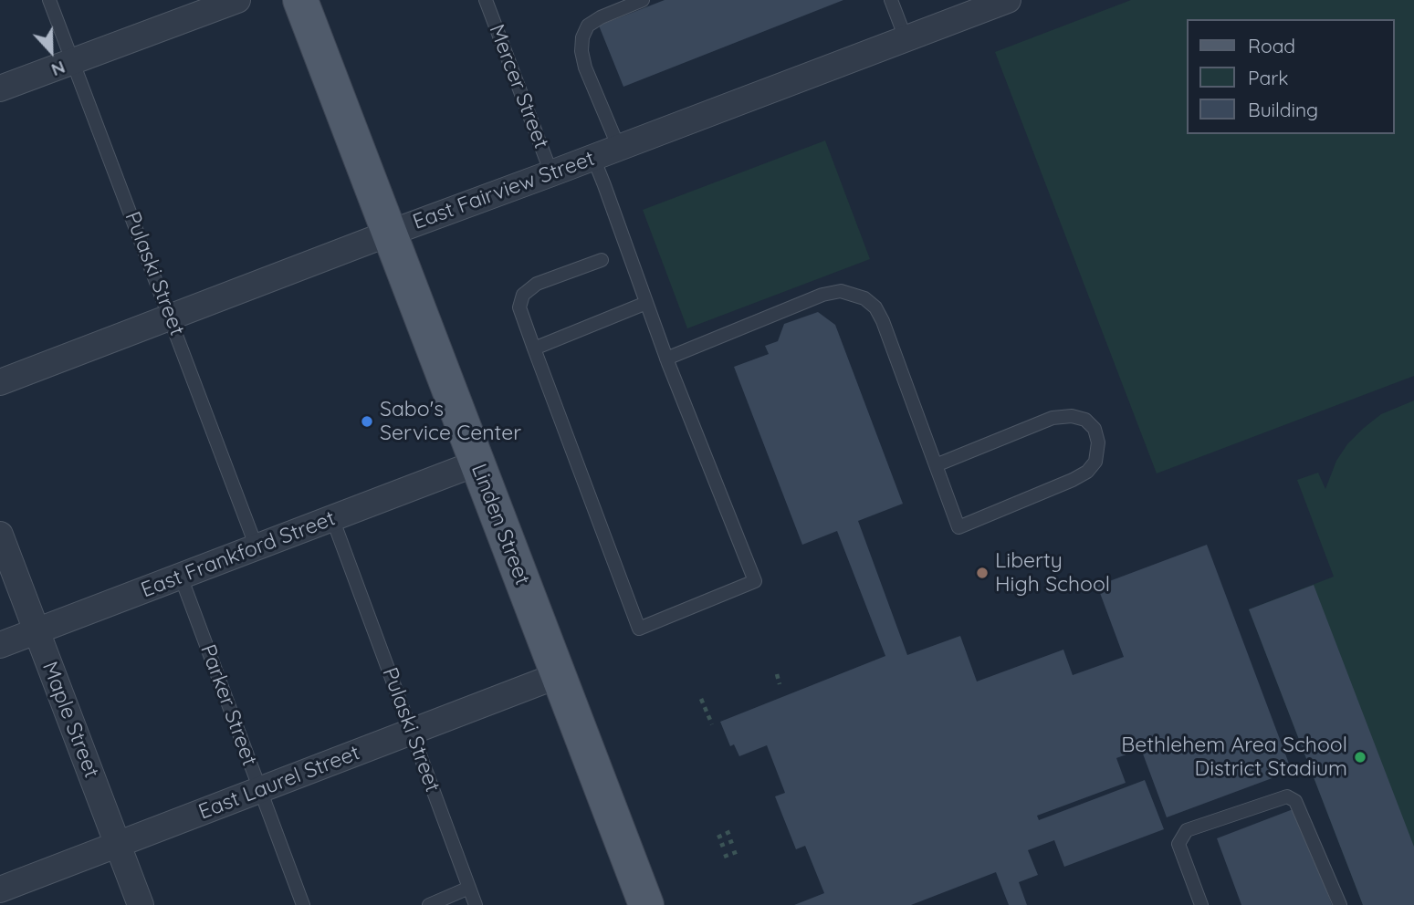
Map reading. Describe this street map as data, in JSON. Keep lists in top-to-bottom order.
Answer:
{
  "streets": {
    "main road": ["Linden Street"],
    "street": [
      "East Fairview Street",
      "East Frankford Street",
      "Maple Street",
      "East Laurel Street"
    ],
    "lane": ["Mercer Street", "Pulaski Street", "Parker Street"]
  },
  "crossings": [
    ["Mercer Street", "East Fairview Street"],
    ["East Fairview Street", "Pulaski Street"],
    ["East Fairview Street", "Linden Street"],
    ["Pulaski Street", "East Frankford Street"],
    ["Pulaski Street", "East Laurel Street"],
    ["Linden Street", "East Frankford Street"],
    ["Linden Street", "East Laurel Street"],
    ["East Frankford Street", "Parker Street"],
    ["East Frankford Street", "Maple Street"],
    ["Parker Street", "East Laurel Street"],
    ["Maple Street", "East Laurel Street"]
  ],
  "places": ["Sabo's Service Center", "Liberty High School", "Bethlehem Area School District Stadium"],
  "legend": ["Road", "Park", "Building"],
  "north": "bottom"
}
